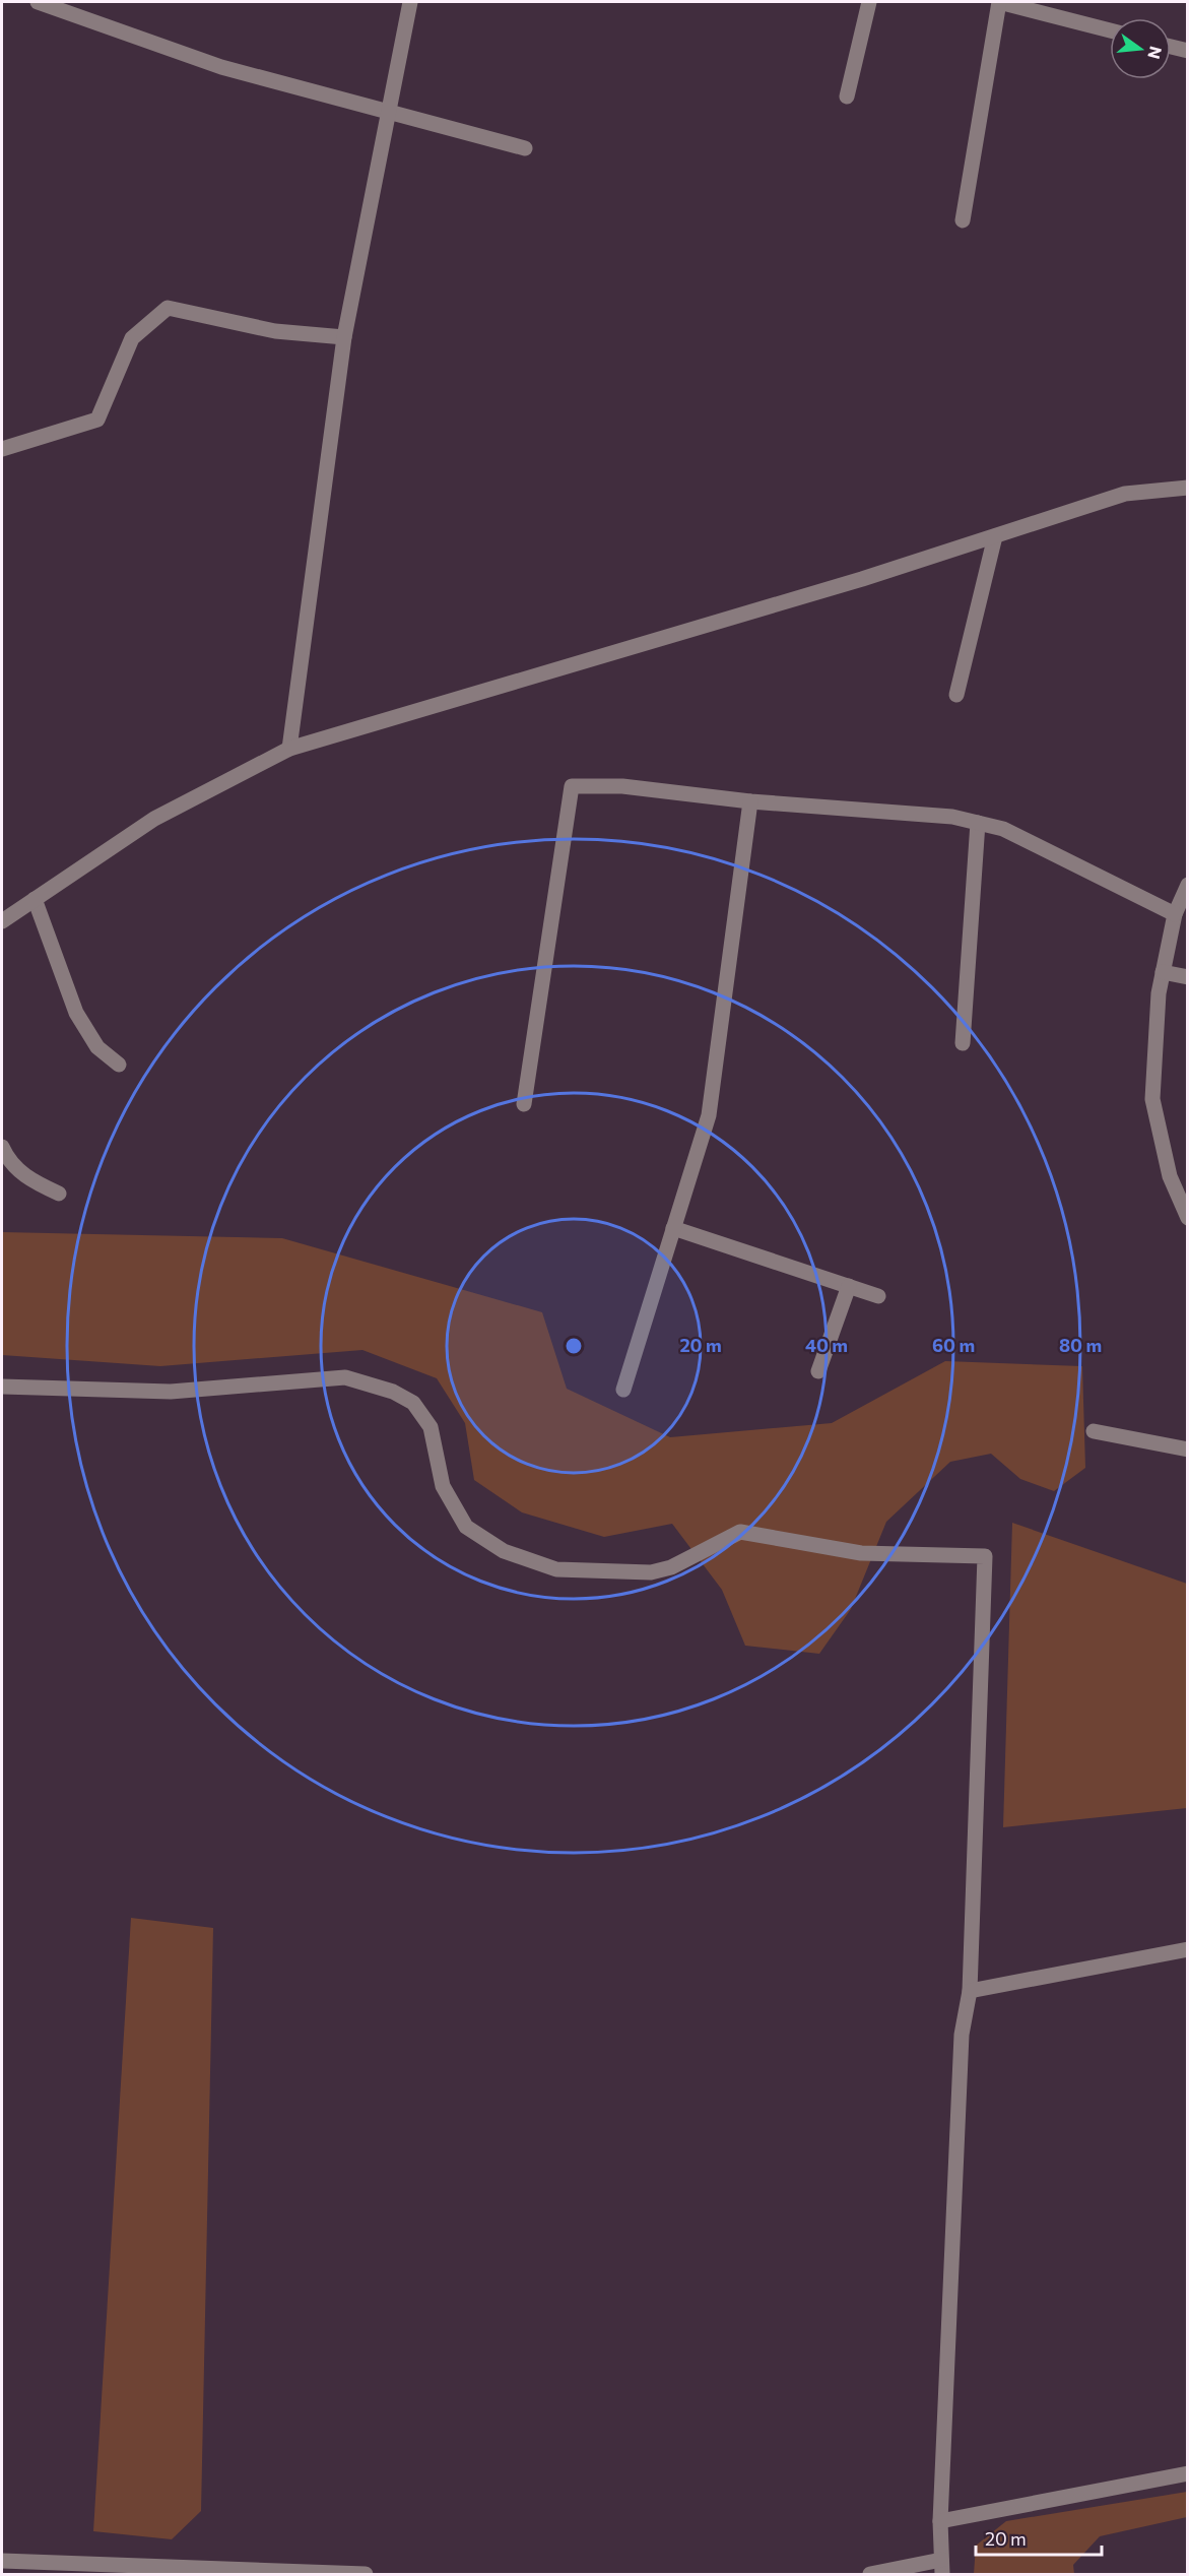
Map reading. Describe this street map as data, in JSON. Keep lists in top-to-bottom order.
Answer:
{
  "scale_bar": "20 m",
  "north": "right",
  "rings": [
    "20 m",
    "40 m",
    "60 m",
    "80 m"
  ]
}
